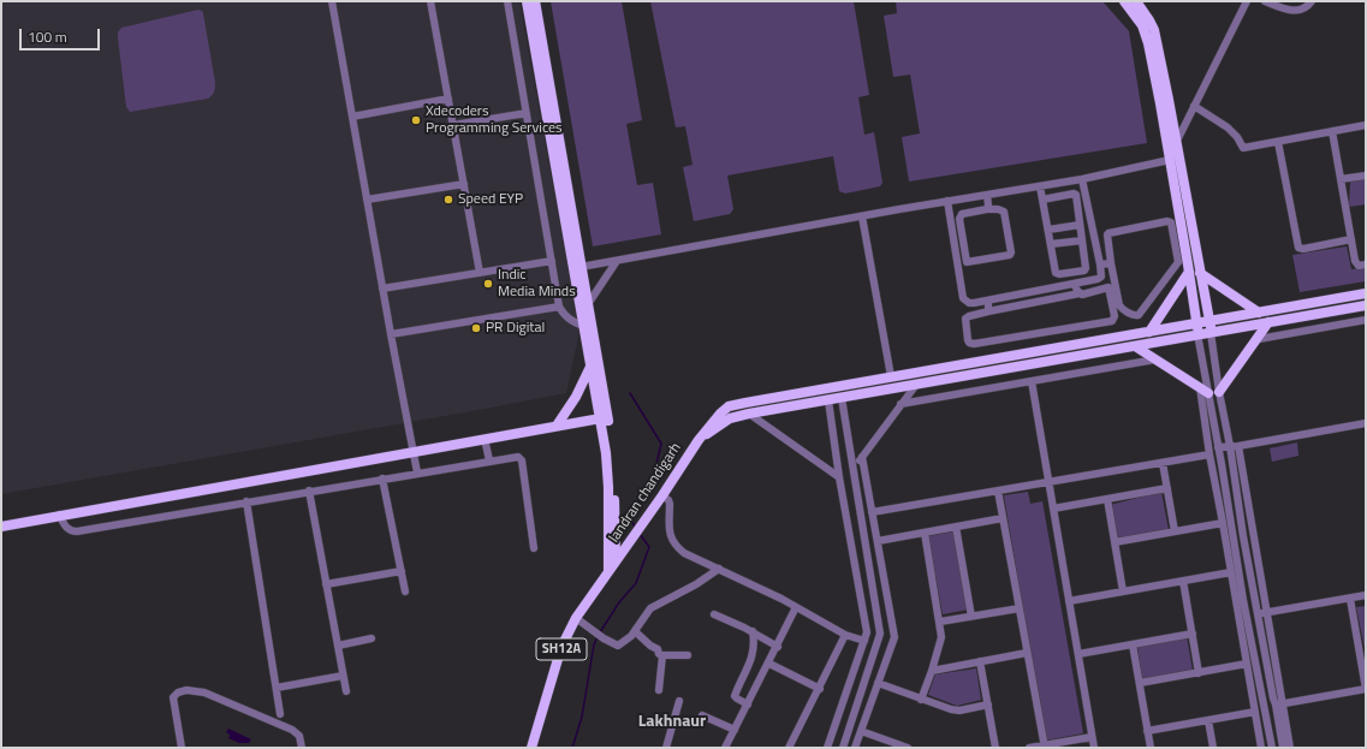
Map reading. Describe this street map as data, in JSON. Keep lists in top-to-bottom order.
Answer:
{
  "streets": {
    "main road": ["landran chandigarh", "SH12A"]
  },
  "crossings": [
    ["landran chandigarh", "SH12A"]
  ],
  "districts": ["Lakhnaur"],
  "places": [
    "Xdecoders Programming Services",
    "Speed EYP",
    "Indic Media Minds",
    "PR Digital"
  ],
  "scale_bar": "100 m"
}
